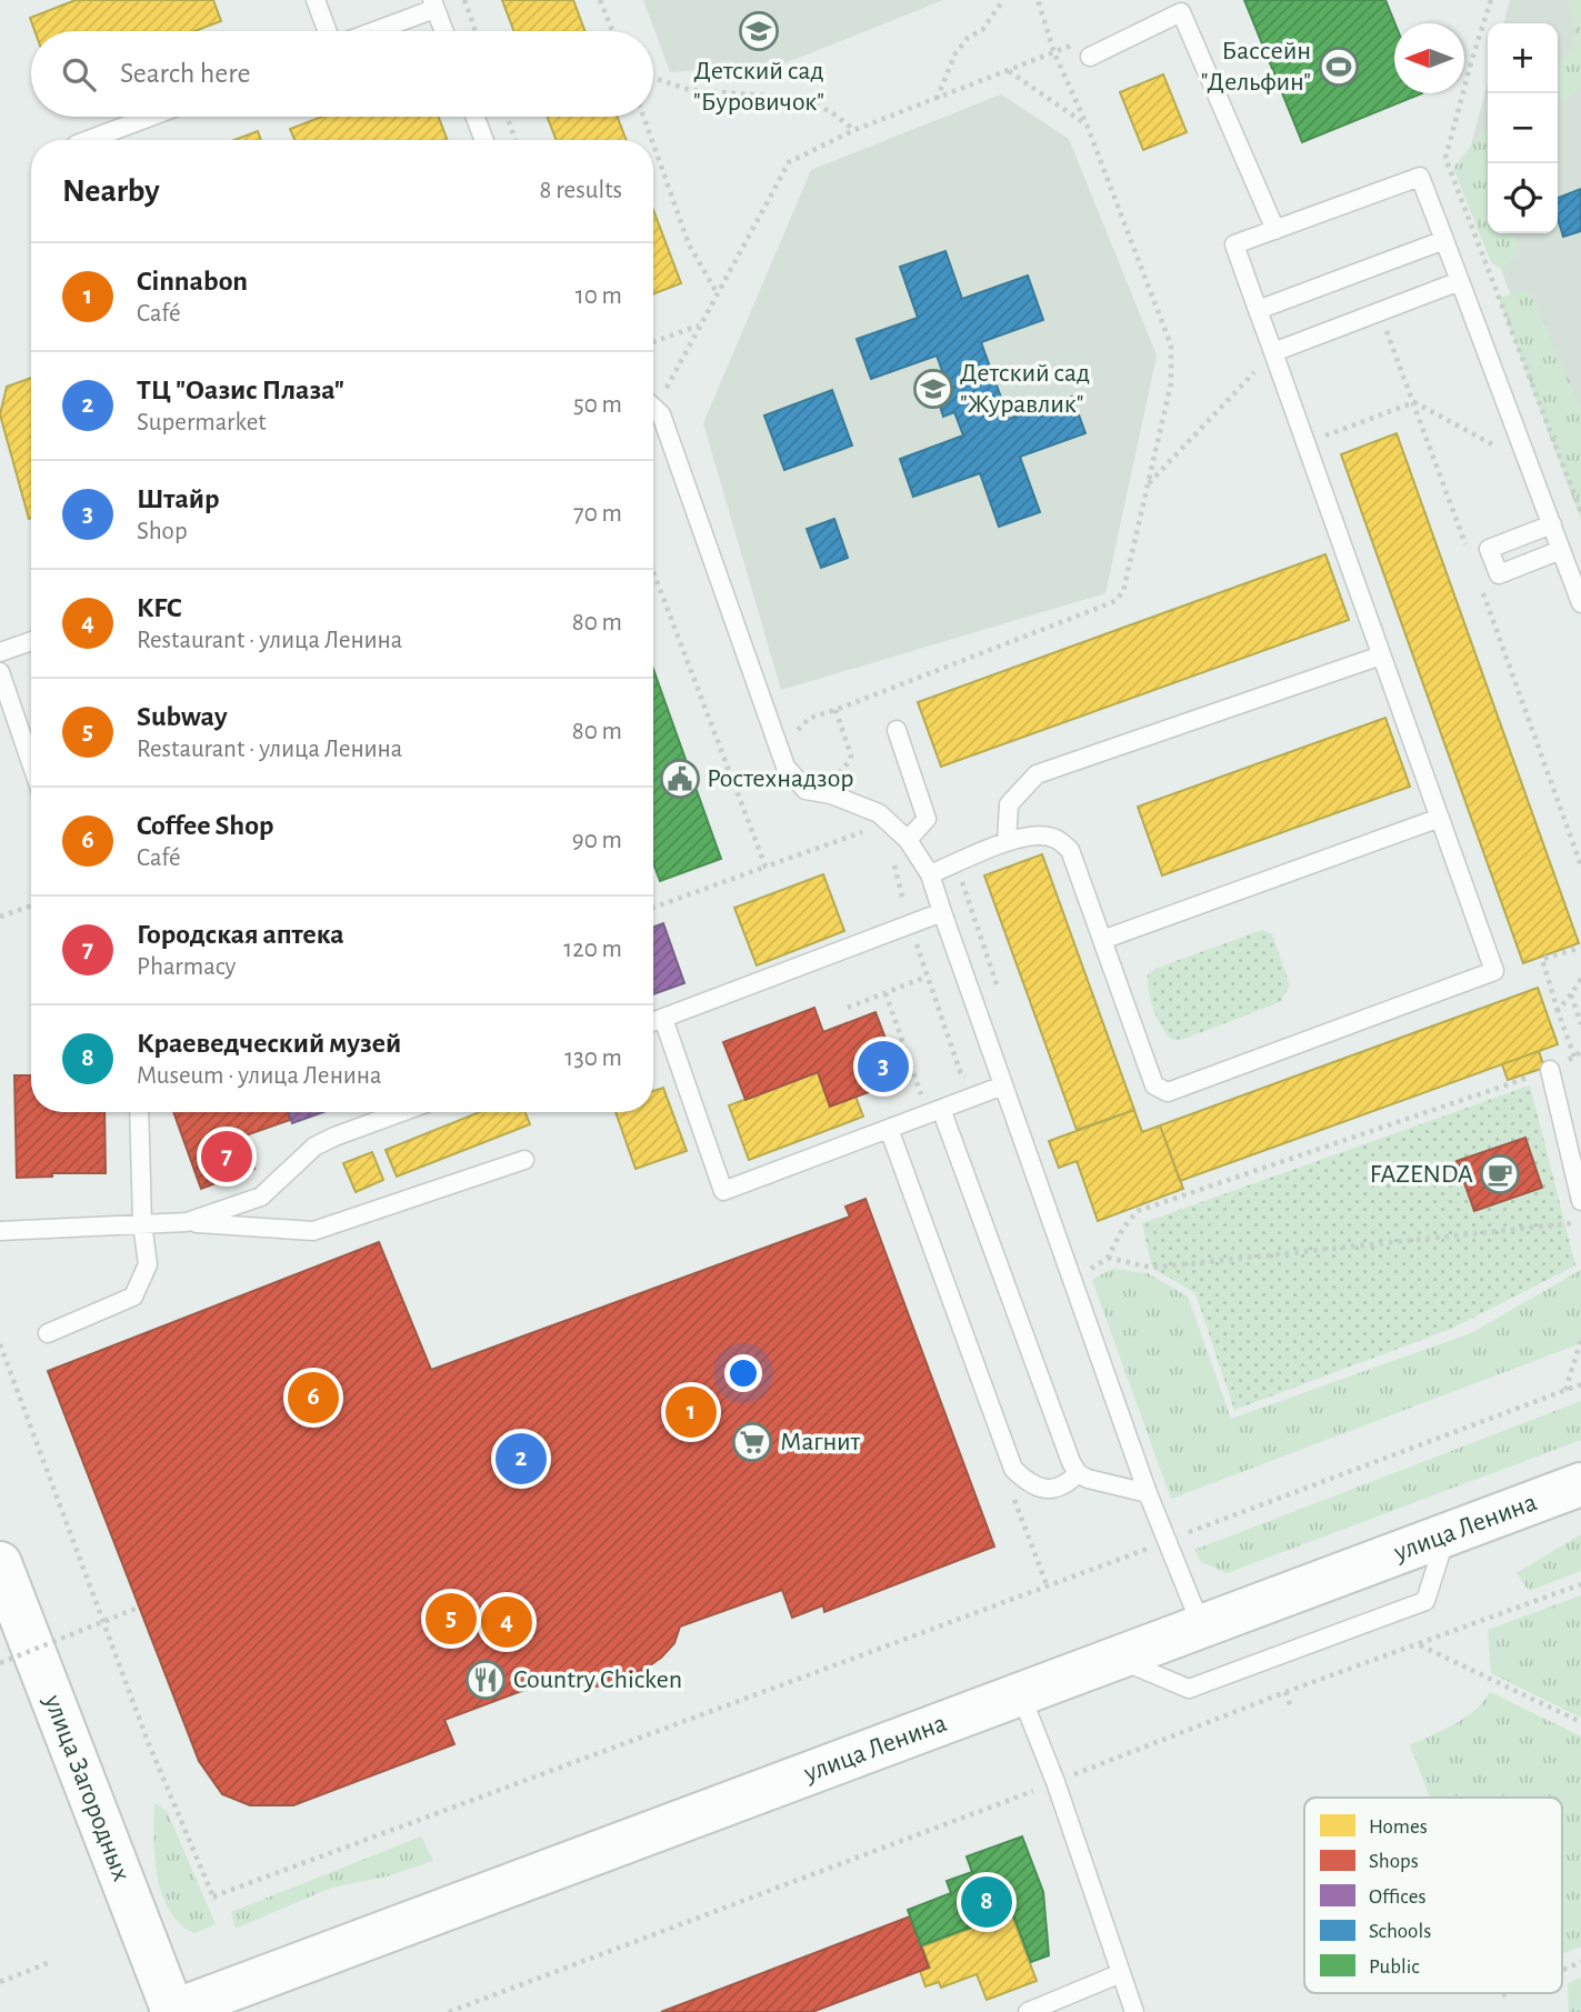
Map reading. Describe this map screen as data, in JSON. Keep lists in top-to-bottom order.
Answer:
{
  "streets": {
    "main road": ["улица Ленина", "улица Загородных"]
  },
  "crossings": [
    ["улица Ленина", "улица Загородных"]
  ],
  "places": {
    "school or university": ["Детский сад \"Буровичок\"", "Детский сад \"Журавлик\""],
    "sports": ["Бассейн \"Дельфин\""],
    "public building": ["Ростехнадзор"],
    "cafe": ["FAZENDA"],
    "supermarket": ["Магнит"],
    "restaurant": ["Country Chicken"]
  },
  "legend": [
    "Homes",
    "Shops",
    "Offices",
    "Schools",
    "Public"
  ],
  "north": "left",
  "page": {
    "map_buttons": ["+", "−"],
    "search": "Search here",
    "heading": ["Nearby", "8 results"],
    "list": [
      {
        "mark": "1",
        "name": "Cinnabon",
        "note": "Café",
        "value": "10 m"
      },
      {
        "mark": "2",
        "name": "ТЦ \"Оазис Плаза\"",
        "note": "Supermarket",
        "value": "50 m"
      },
      {
        "mark": "3",
        "name": "Штайр",
        "note": "Shop",
        "value": "70 m"
      },
      {
        "mark": "4",
        "name": "KFC",
        "note": "Restaurant · улица Ленина",
        "value": "80 m"
      },
      {
        "mark": "5",
        "name": "Subway",
        "note": "Restaurant · улица Ленина",
        "value": "80 m"
      },
      {
        "mark": "6",
        "name": "Coffee Shop",
        "note": "Café",
        "value": "90 m"
      },
      {
        "mark": "7",
        "name": "Городская аптека",
        "note": "Pharmacy",
        "value": "120 m"
      },
      {
        "mark": "8",
        "name": "Краеведческий музей",
        "note": "Museum · улица Ленина",
        "value": "130 m"
      }
    ],
    "pins": [
      "3",
      "7",
      "6",
      "1",
      "2",
      "5",
      "4",
      "8"
    ]
  }
}
